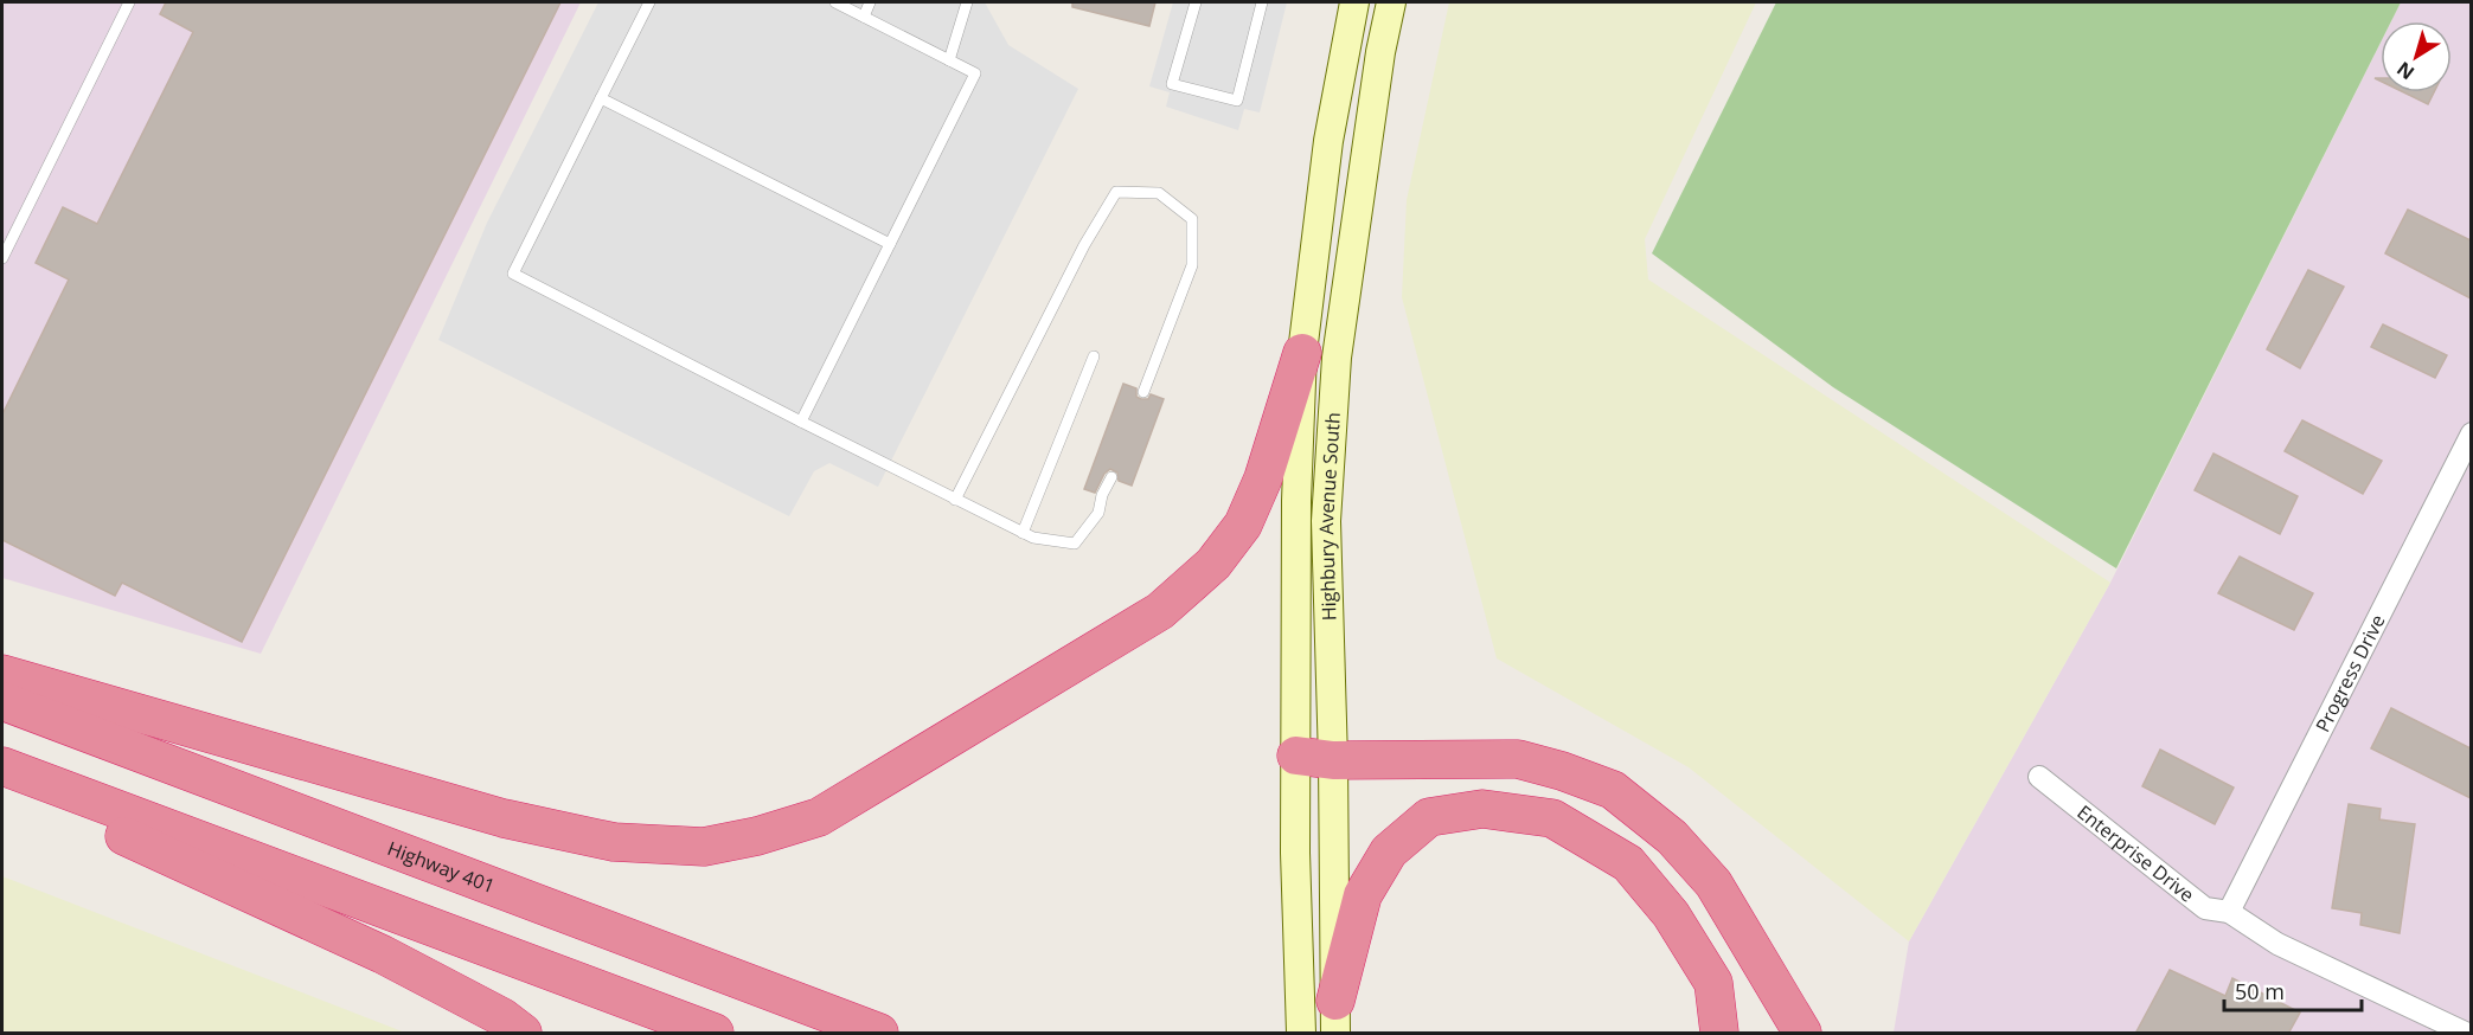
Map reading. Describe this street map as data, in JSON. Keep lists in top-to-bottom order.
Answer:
{
  "streets": {
    "highway": ["Highway 401"],
    "main road": ["Highbury Avenue South"],
    "street": ["Progress Drive", "Enterprise Drive"]
  },
  "crossings": [
    ["Progress Drive", "Enterprise Drive"]
  ],
  "scale_bar": "50 m",
  "north": "bottom left"
}
